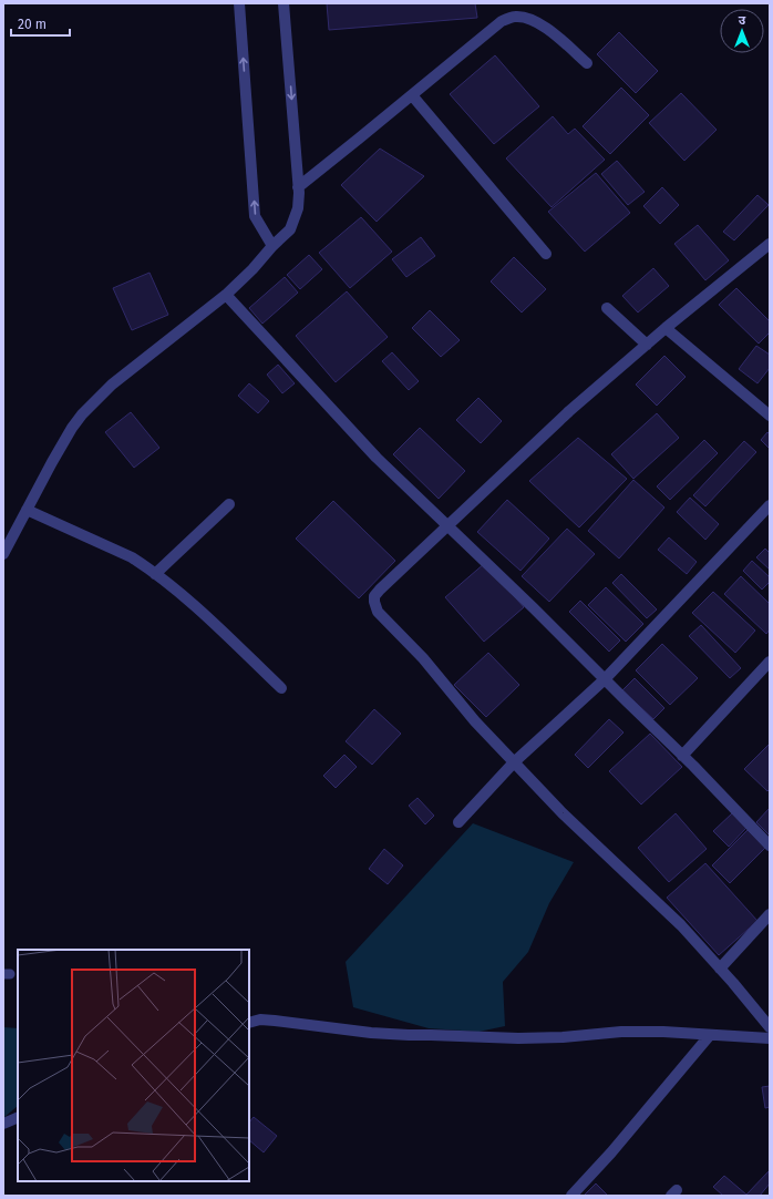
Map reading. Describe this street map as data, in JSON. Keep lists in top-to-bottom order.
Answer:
{
  "scale_bar": "20 m",
  "north": "top"
}
